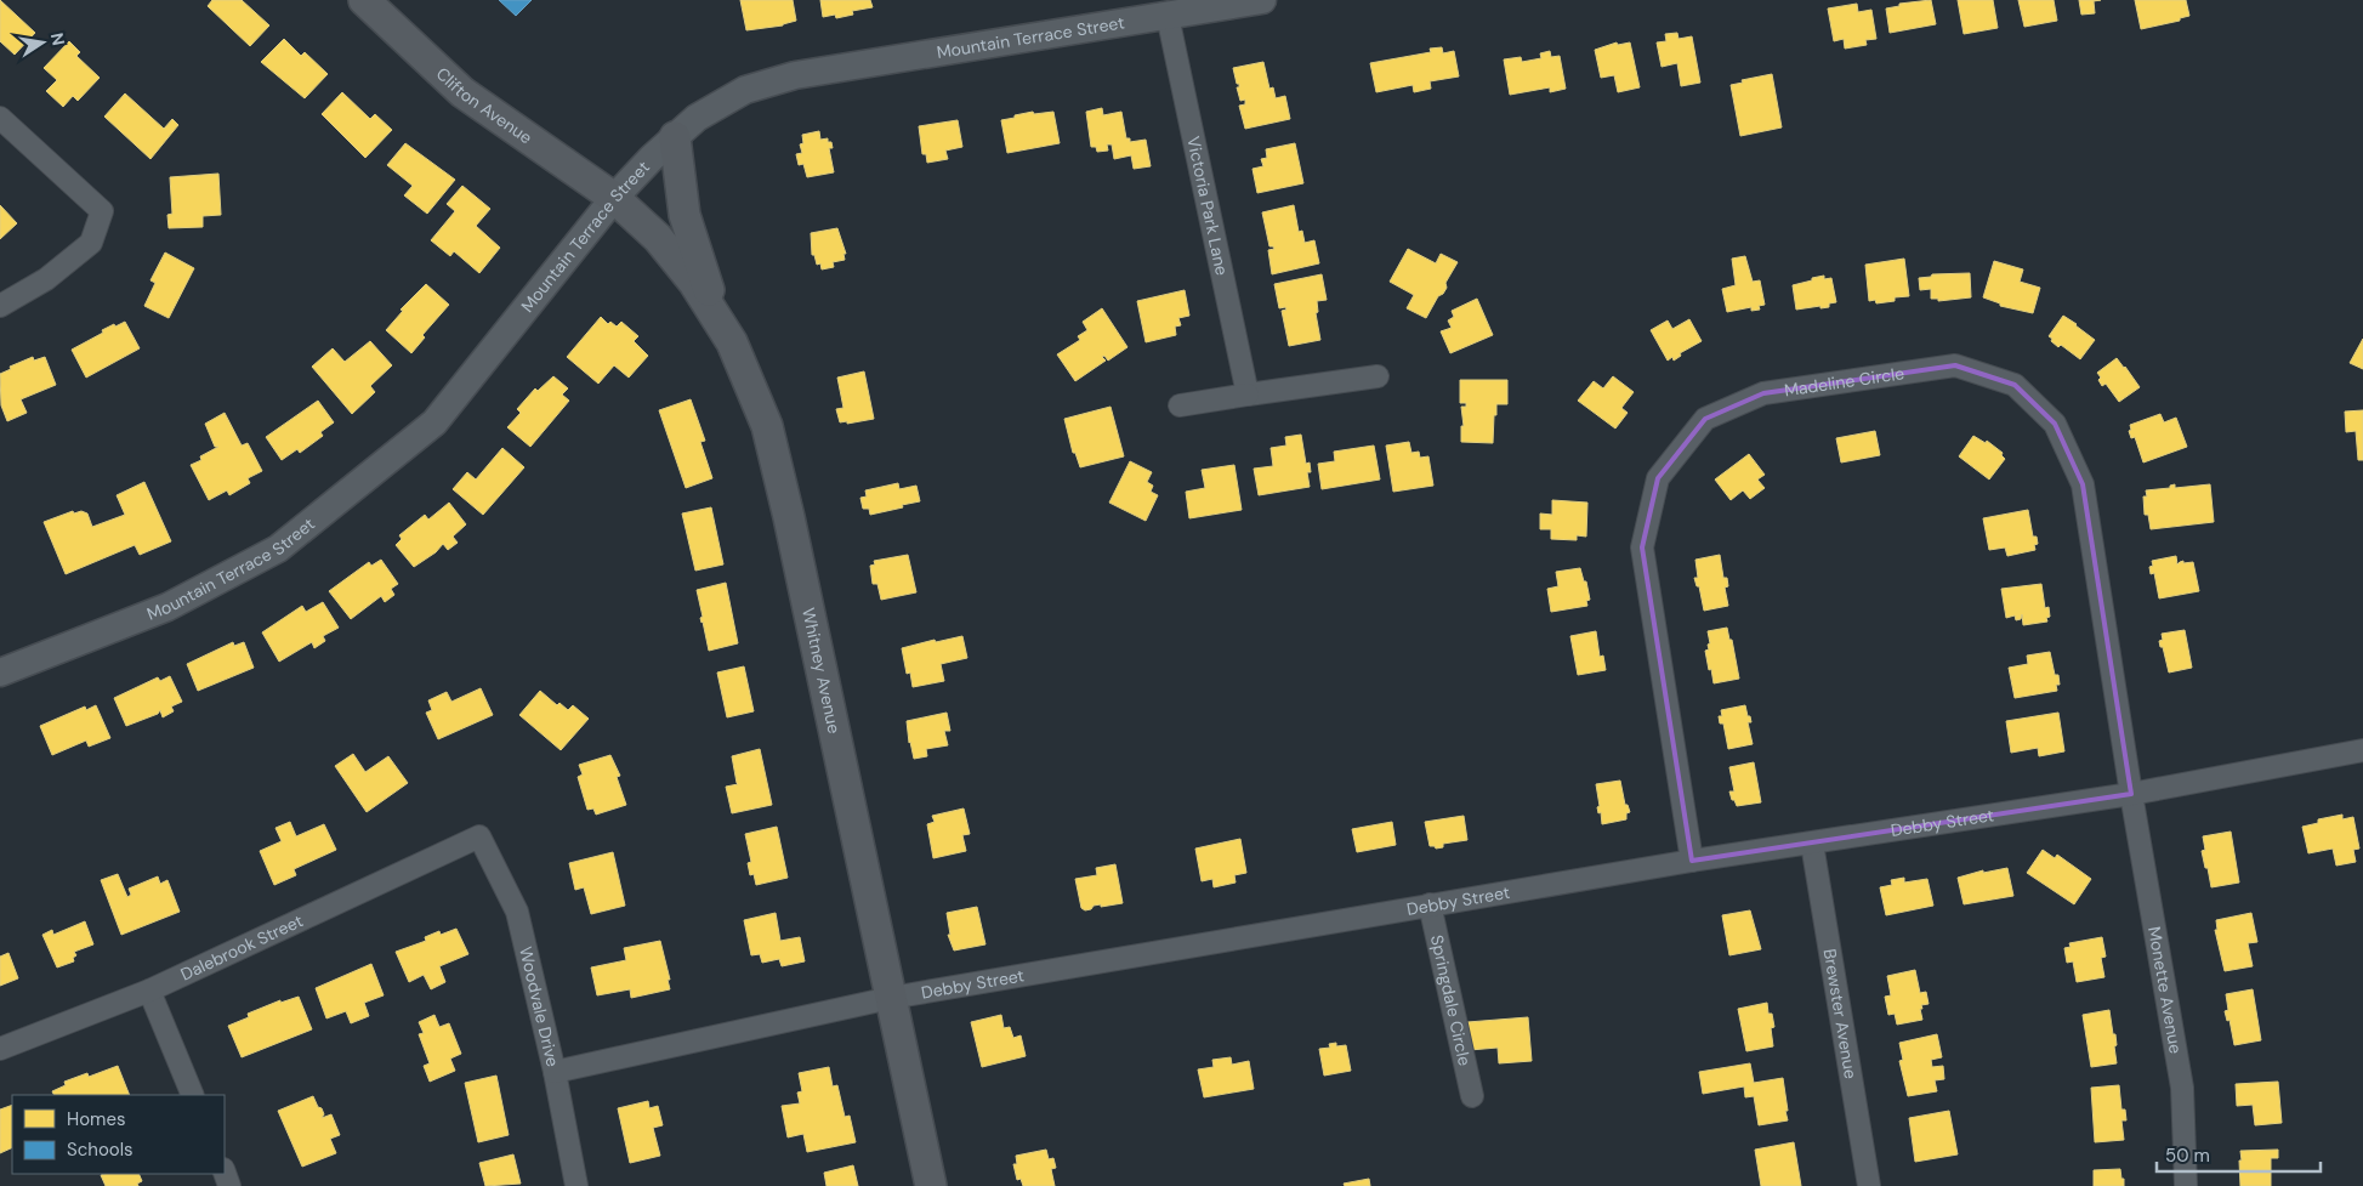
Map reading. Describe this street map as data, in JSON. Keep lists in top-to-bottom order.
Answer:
{
  "streets": {
    "main road": ["Clifton Avenue", "Whitney Avenue"],
    "street": [
      "Mountain Terrace Street",
      "Victoria Park Lane",
      "Madeline Circle",
      "Debby Street",
      "Dalebrook Street",
      "Monette Avenue",
      "Springdale Circle",
      "Woodvale Drive",
      "Brewster Avenue"
    ]
  },
  "crossings": [
    ["Mountain Terrace Street", "Clifton Avenue"],
    ["Mountain Terrace Street", "Victoria Park Lane"],
    ["Mountain Terrace Street", "Whitney Avenue"],
    ["Clifton Avenue", "Whitney Avenue"],
    ["Madeline Circle", "Debby Street"],
    ["Madeline Circle", "Monette Avenue"],
    ["Whitney Avenue", "Debby Street"],
    ["Debby Street", "Monette Avenue"],
    ["Debby Street", "Springdale Circle"],
    ["Debby Street", "Woodvale Drive"],
    ["Debby Street", "Brewster Avenue"],
    ["Dalebrook Street", "Woodvale Drive"]
  ],
  "legend": ["Homes", "Schools"],
  "scale_bar": "50 m",
  "north": "right"
}
